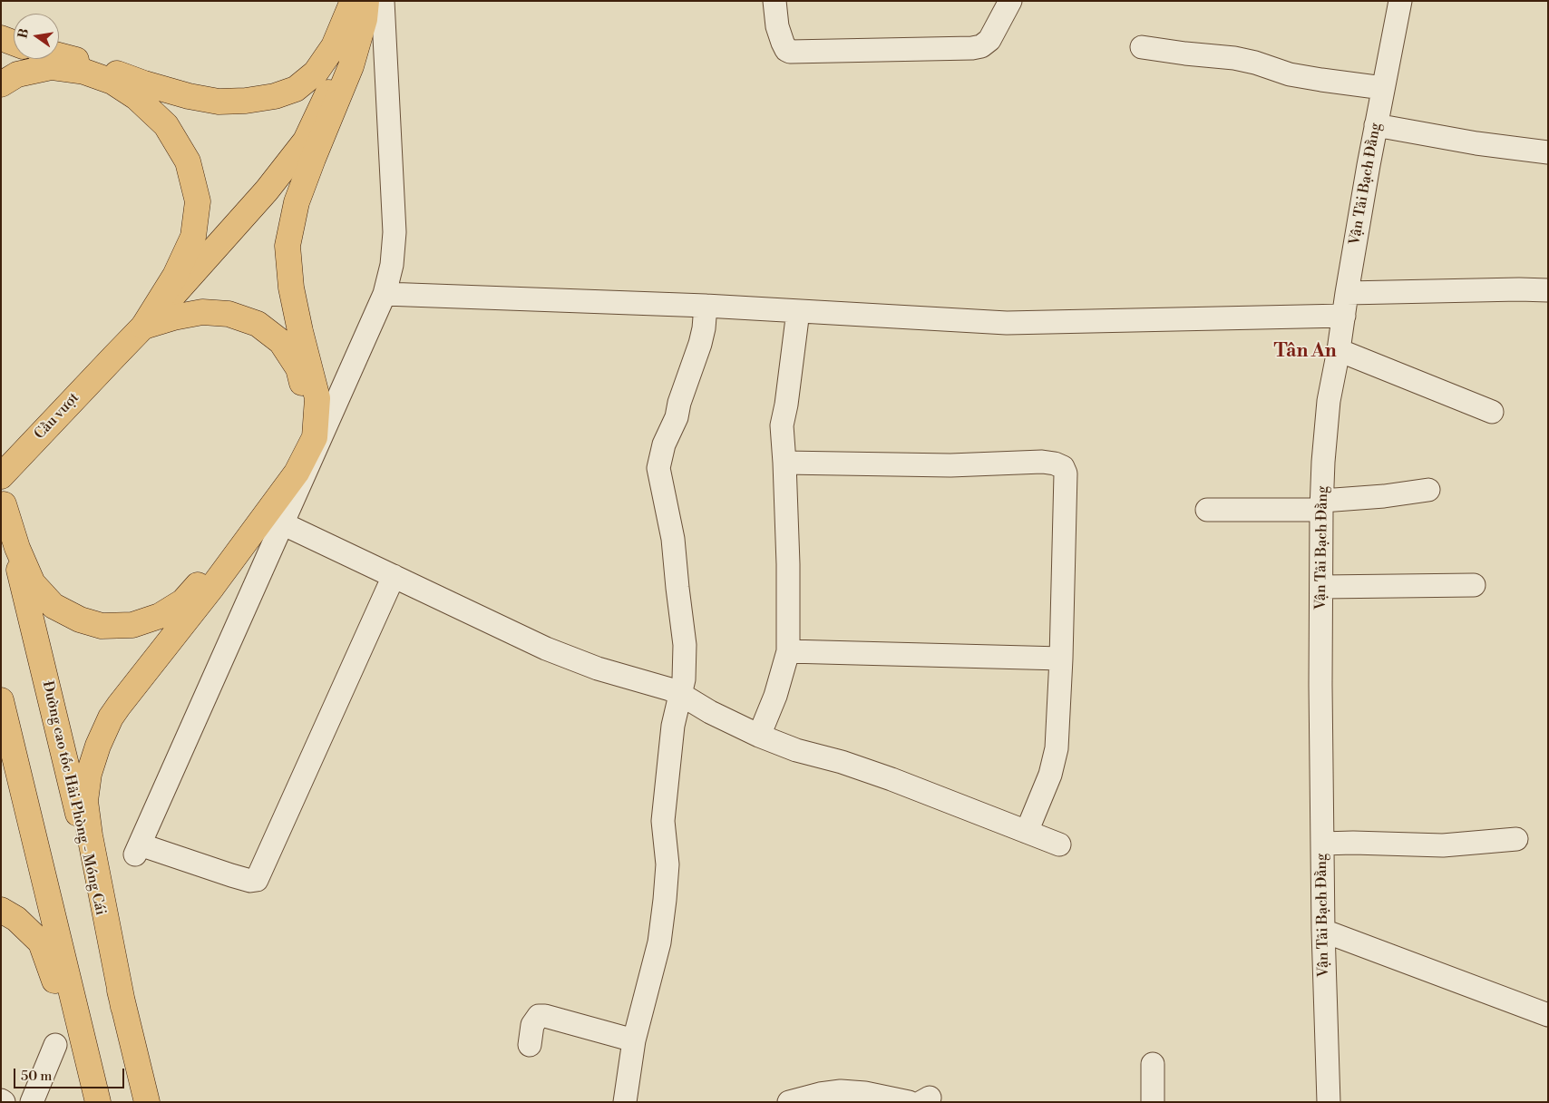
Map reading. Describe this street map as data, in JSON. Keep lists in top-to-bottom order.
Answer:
{
  "streets": {
    "main road": ["Cầu vượt", "Đường cao tốc Hải Phòng - Móng Cái"],
    "street": ["Vận Tải Bạch Đằng"]
  },
  "districts": ["Tân An"],
  "scale_bar": "50 m",
  "north": "left"
}
